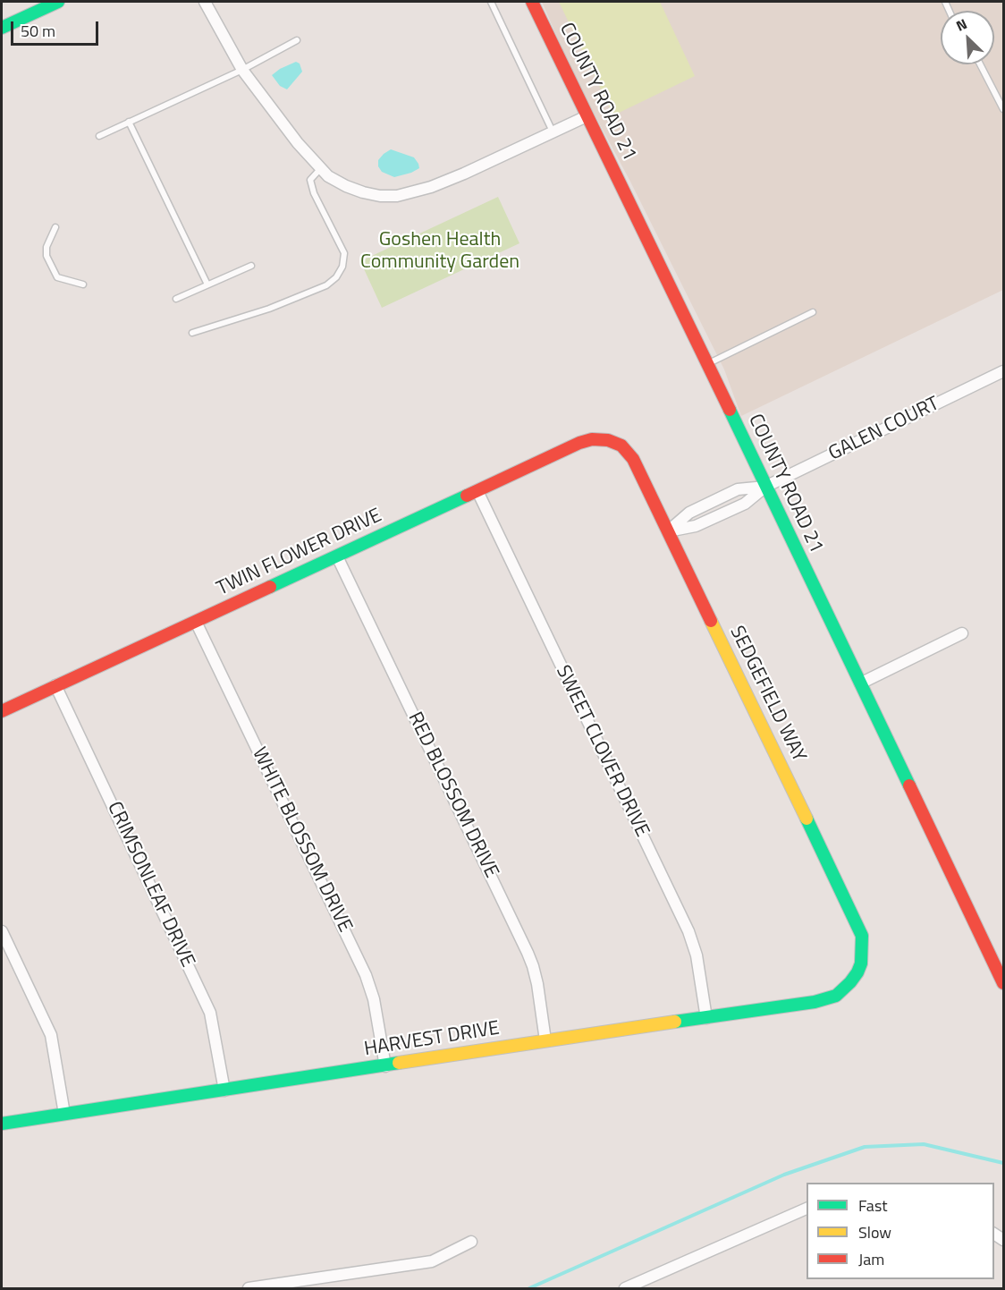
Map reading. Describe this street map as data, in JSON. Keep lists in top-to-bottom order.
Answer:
{
  "streets": {
    "street": [
      "COUNTY ROAD 21",
      "GALEN COURT",
      "TWIN FLOWER DRIVE",
      "SEDGEFIELD WAY",
      "SWEET CLOVER DRIVE",
      "RED BLOSSOM DRIVE",
      "WHITE BLOSSOM DRIVE",
      "CRIMSONLEAF DRIVE",
      "HARVEST DRIVE"
    ]
  },
  "crossings": [
    ["COUNTY ROAD 21", "GALEN COURT"],
    ["TWIN FLOWER DRIVE", "SEDGEFIELD WAY"],
    ["TWIN FLOWER DRIVE", "SWEET CLOVER DRIVE"],
    ["TWIN FLOWER DRIVE", "RED BLOSSOM DRIVE"],
    ["TWIN FLOWER DRIVE", "WHITE BLOSSOM DRIVE"],
    ["TWIN FLOWER DRIVE", "CRIMSONLEAF DRIVE"],
    ["SEDGEFIELD WAY", "HARVEST DRIVE"],
    ["SWEET CLOVER DRIVE", "HARVEST DRIVE"],
    ["RED BLOSSOM DRIVE", "HARVEST DRIVE"],
    ["WHITE BLOSSOM DRIVE", "HARVEST DRIVE"],
    ["CRIMSONLEAF DRIVE", "HARVEST DRIVE"]
  ],
  "parks": ["Goshen Health Community Garden"],
  "legend": ["Fast", "Slow", "Jam"],
  "scale_bar": "50 m",
  "north": "top left"
}
